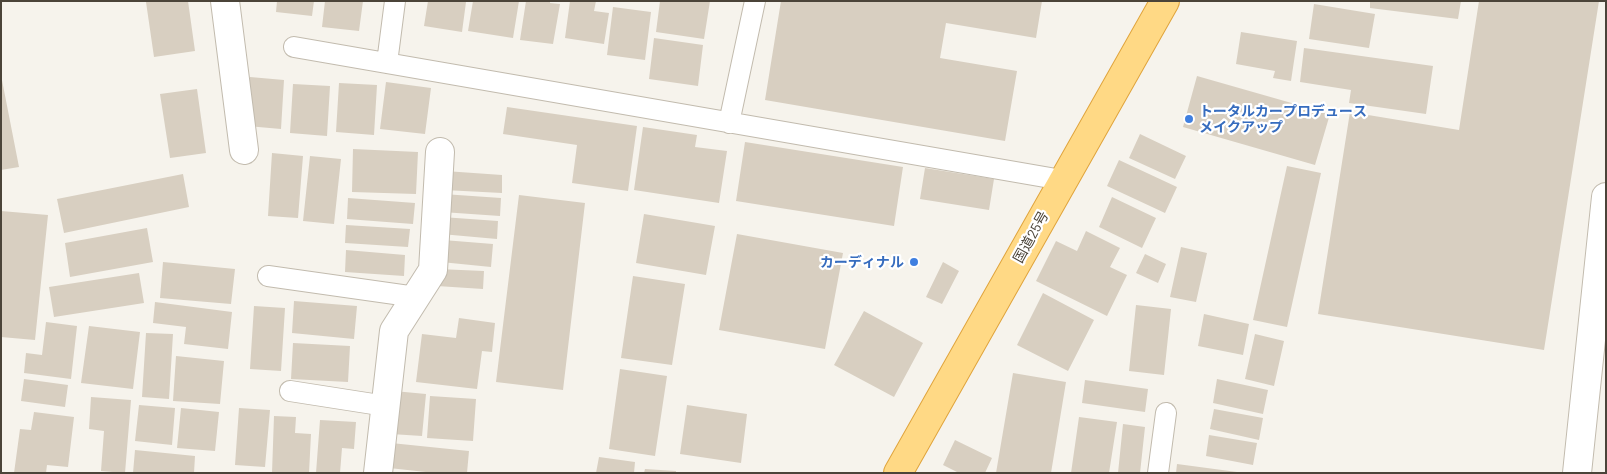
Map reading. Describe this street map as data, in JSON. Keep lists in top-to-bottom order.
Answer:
{
  "streets": {
    "highway": ["国道25号"]
  },
  "places": ["トータルカープロデュース メイクアップ", "カーディナル"]
}
